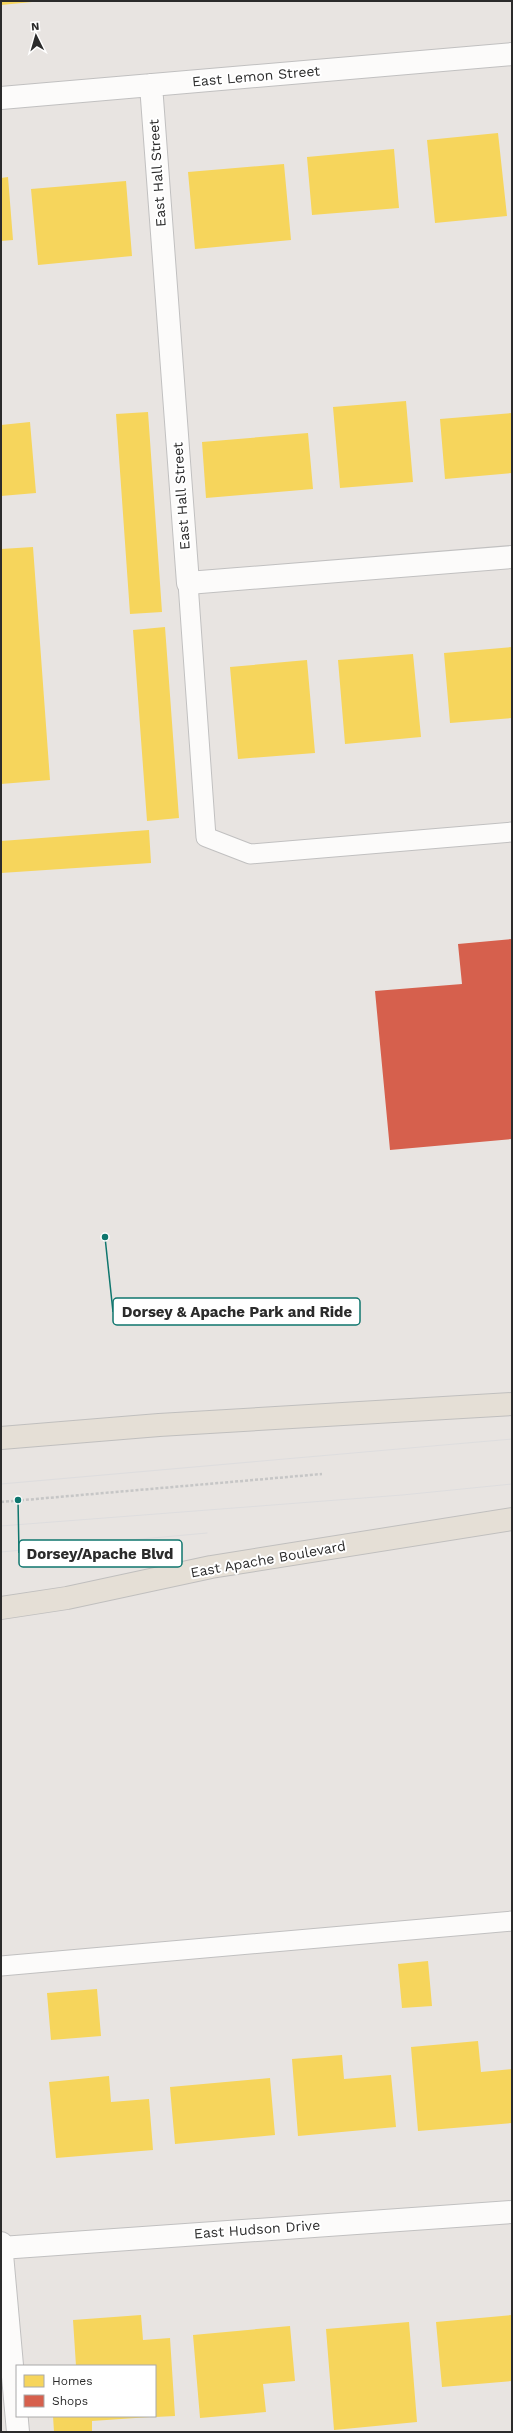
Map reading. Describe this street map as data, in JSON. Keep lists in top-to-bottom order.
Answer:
{
  "streets": {
    "main road": ["East Apache Boulevard"],
    "street": ["East Lemon Street", "East Hall Street", "East Hudson Drive"]
  },
  "crossings": [
    ["East Lemon Street", "East Hall Street"]
  ],
  "places": ["Dorsey & Apache Park and Ride", "Dorsey/Apache Blvd"],
  "legend": ["Homes", "Shops"],
  "north": "top"
}
